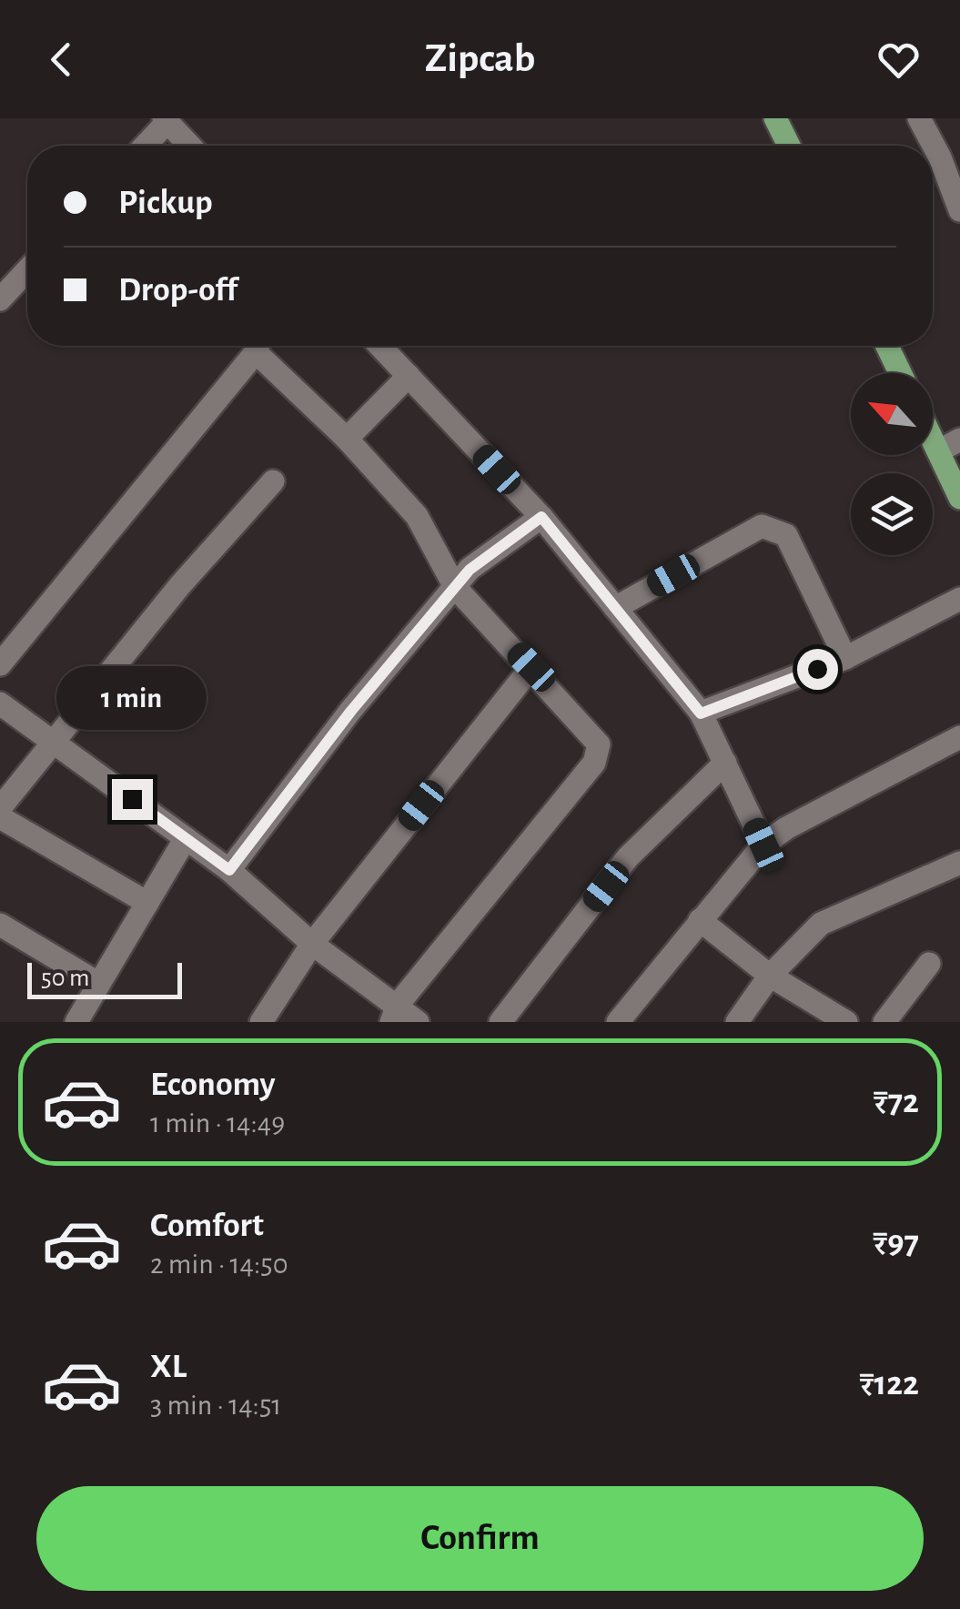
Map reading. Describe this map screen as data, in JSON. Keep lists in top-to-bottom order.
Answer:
{
  "scale_bar": "50 m",
  "north": "top left",
  "page": {
    "header": "Zipcab",
    "banner": ["Pickup", "Drop-off"],
    "bubble": "1 min",
    "scale": "50 m",
    "list": [
      {
        "name": "Economy",
        "note": "1 min · 14:49",
        "value": "₹72"
      },
      {
        "name": "Comfort",
        "note": "2 min · 14:50",
        "value": "₹97"
      },
      {
        "name": "XL",
        "note": "3 min · 14:51",
        "value": "₹122"
      }
    ],
    "buttons": "Confirm"
  }
}
